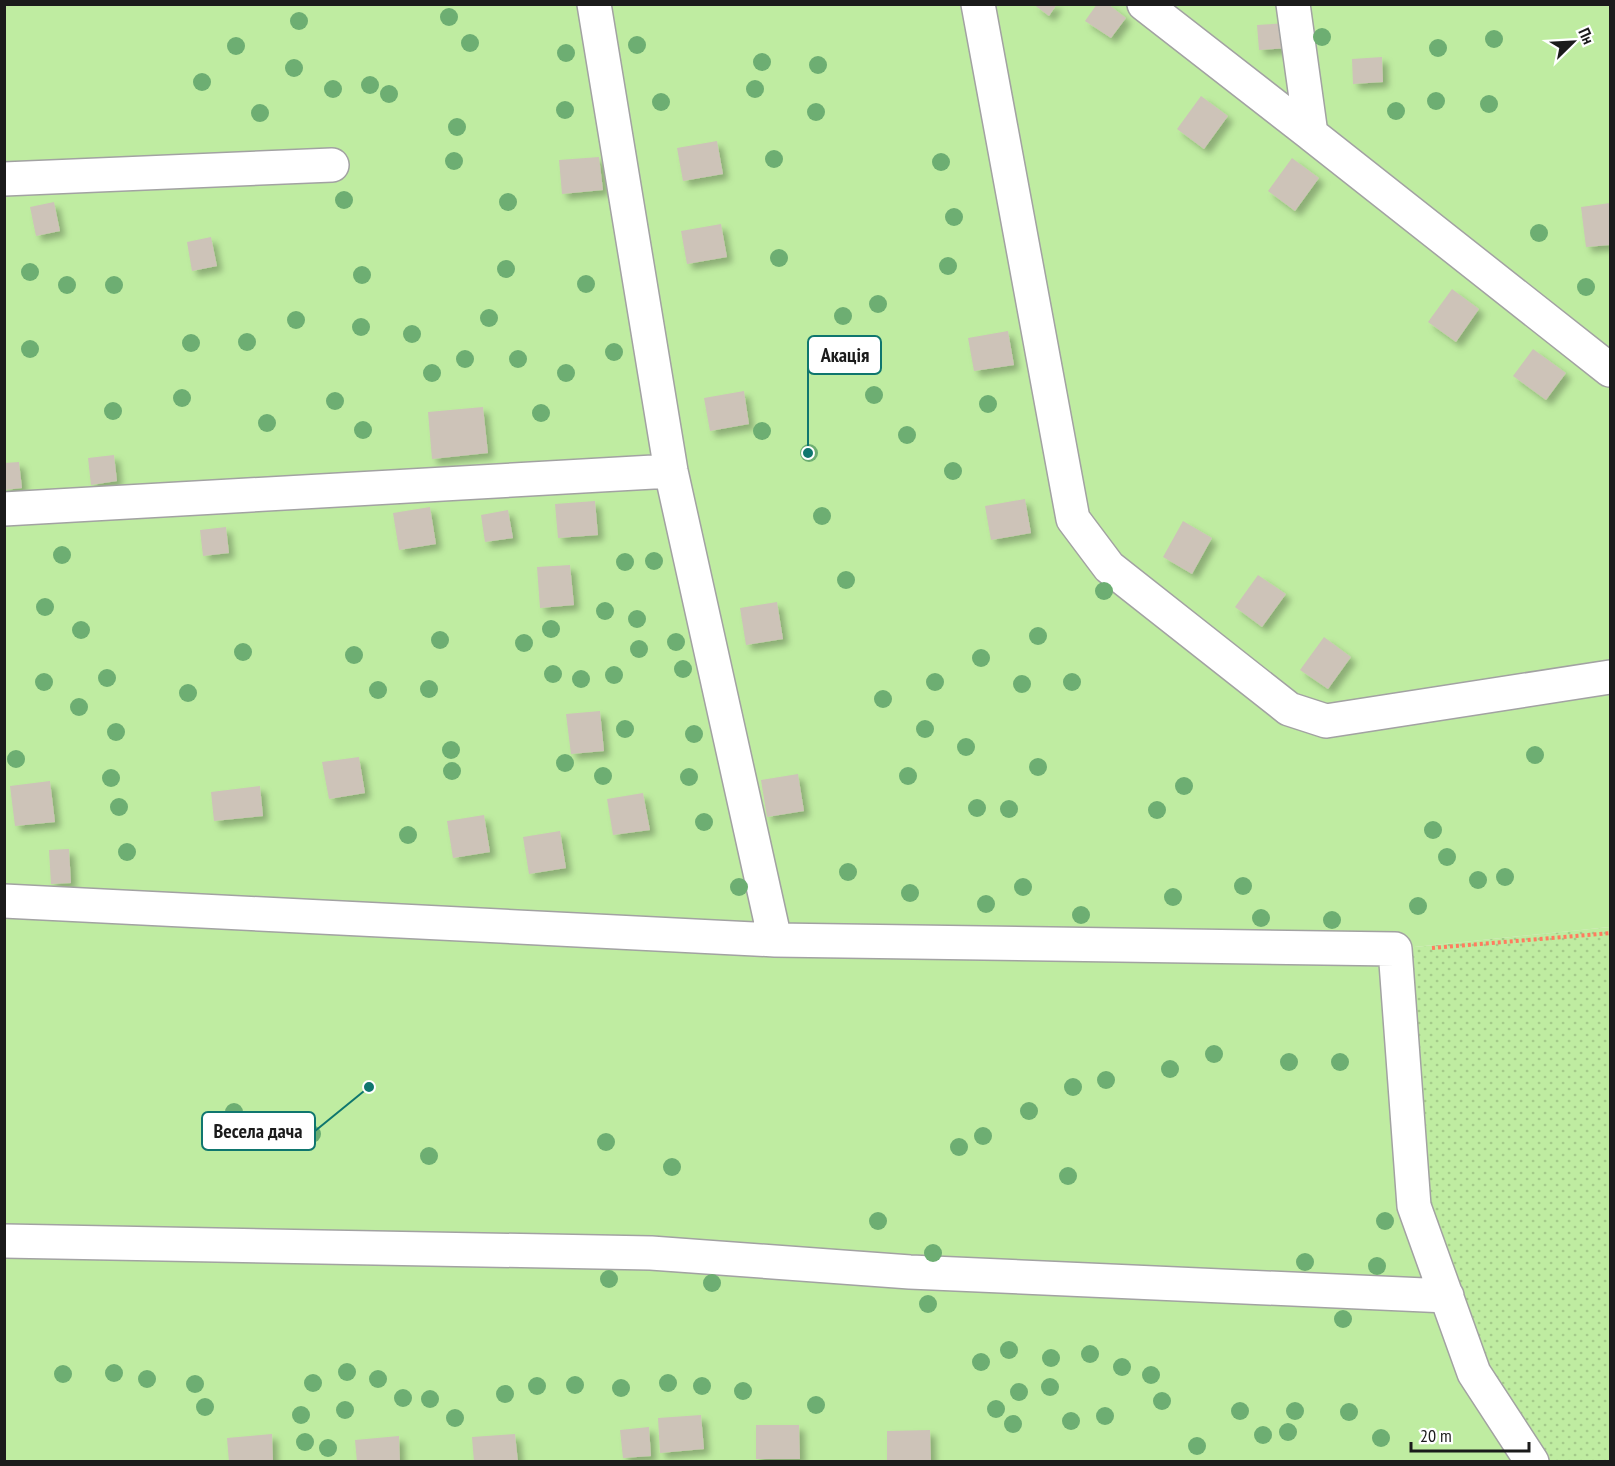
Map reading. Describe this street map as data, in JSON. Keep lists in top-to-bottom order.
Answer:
{
  "places": ["Акація", "Весела дача"],
  "scale_bar": "20 m",
  "north": "top right"
}
